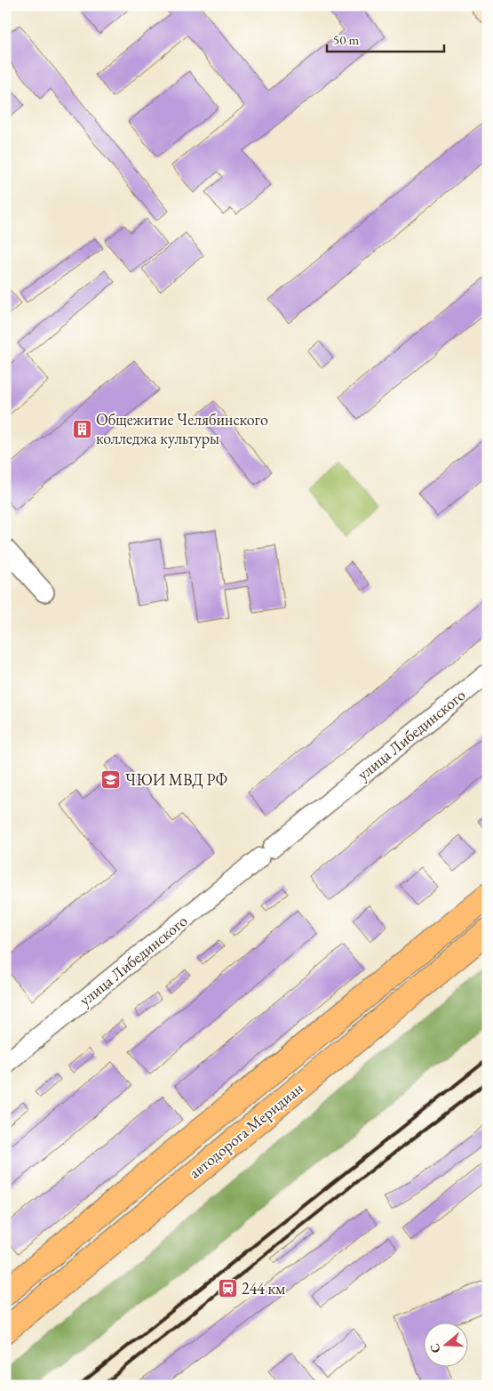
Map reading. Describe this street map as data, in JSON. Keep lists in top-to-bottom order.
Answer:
{
  "streets": {
    "main road": ["автодорога Меридиан"],
    "street": ["улица Либединского"]
  },
  "places": {
    "building": ["Общежитие Челябинского колледжа культуры"],
    "school or university": ["ЧЮИ МВД РФ"],
    "station": ["244 км"]
  },
  "scale_bar": "50 m",
  "north": "left"
}
